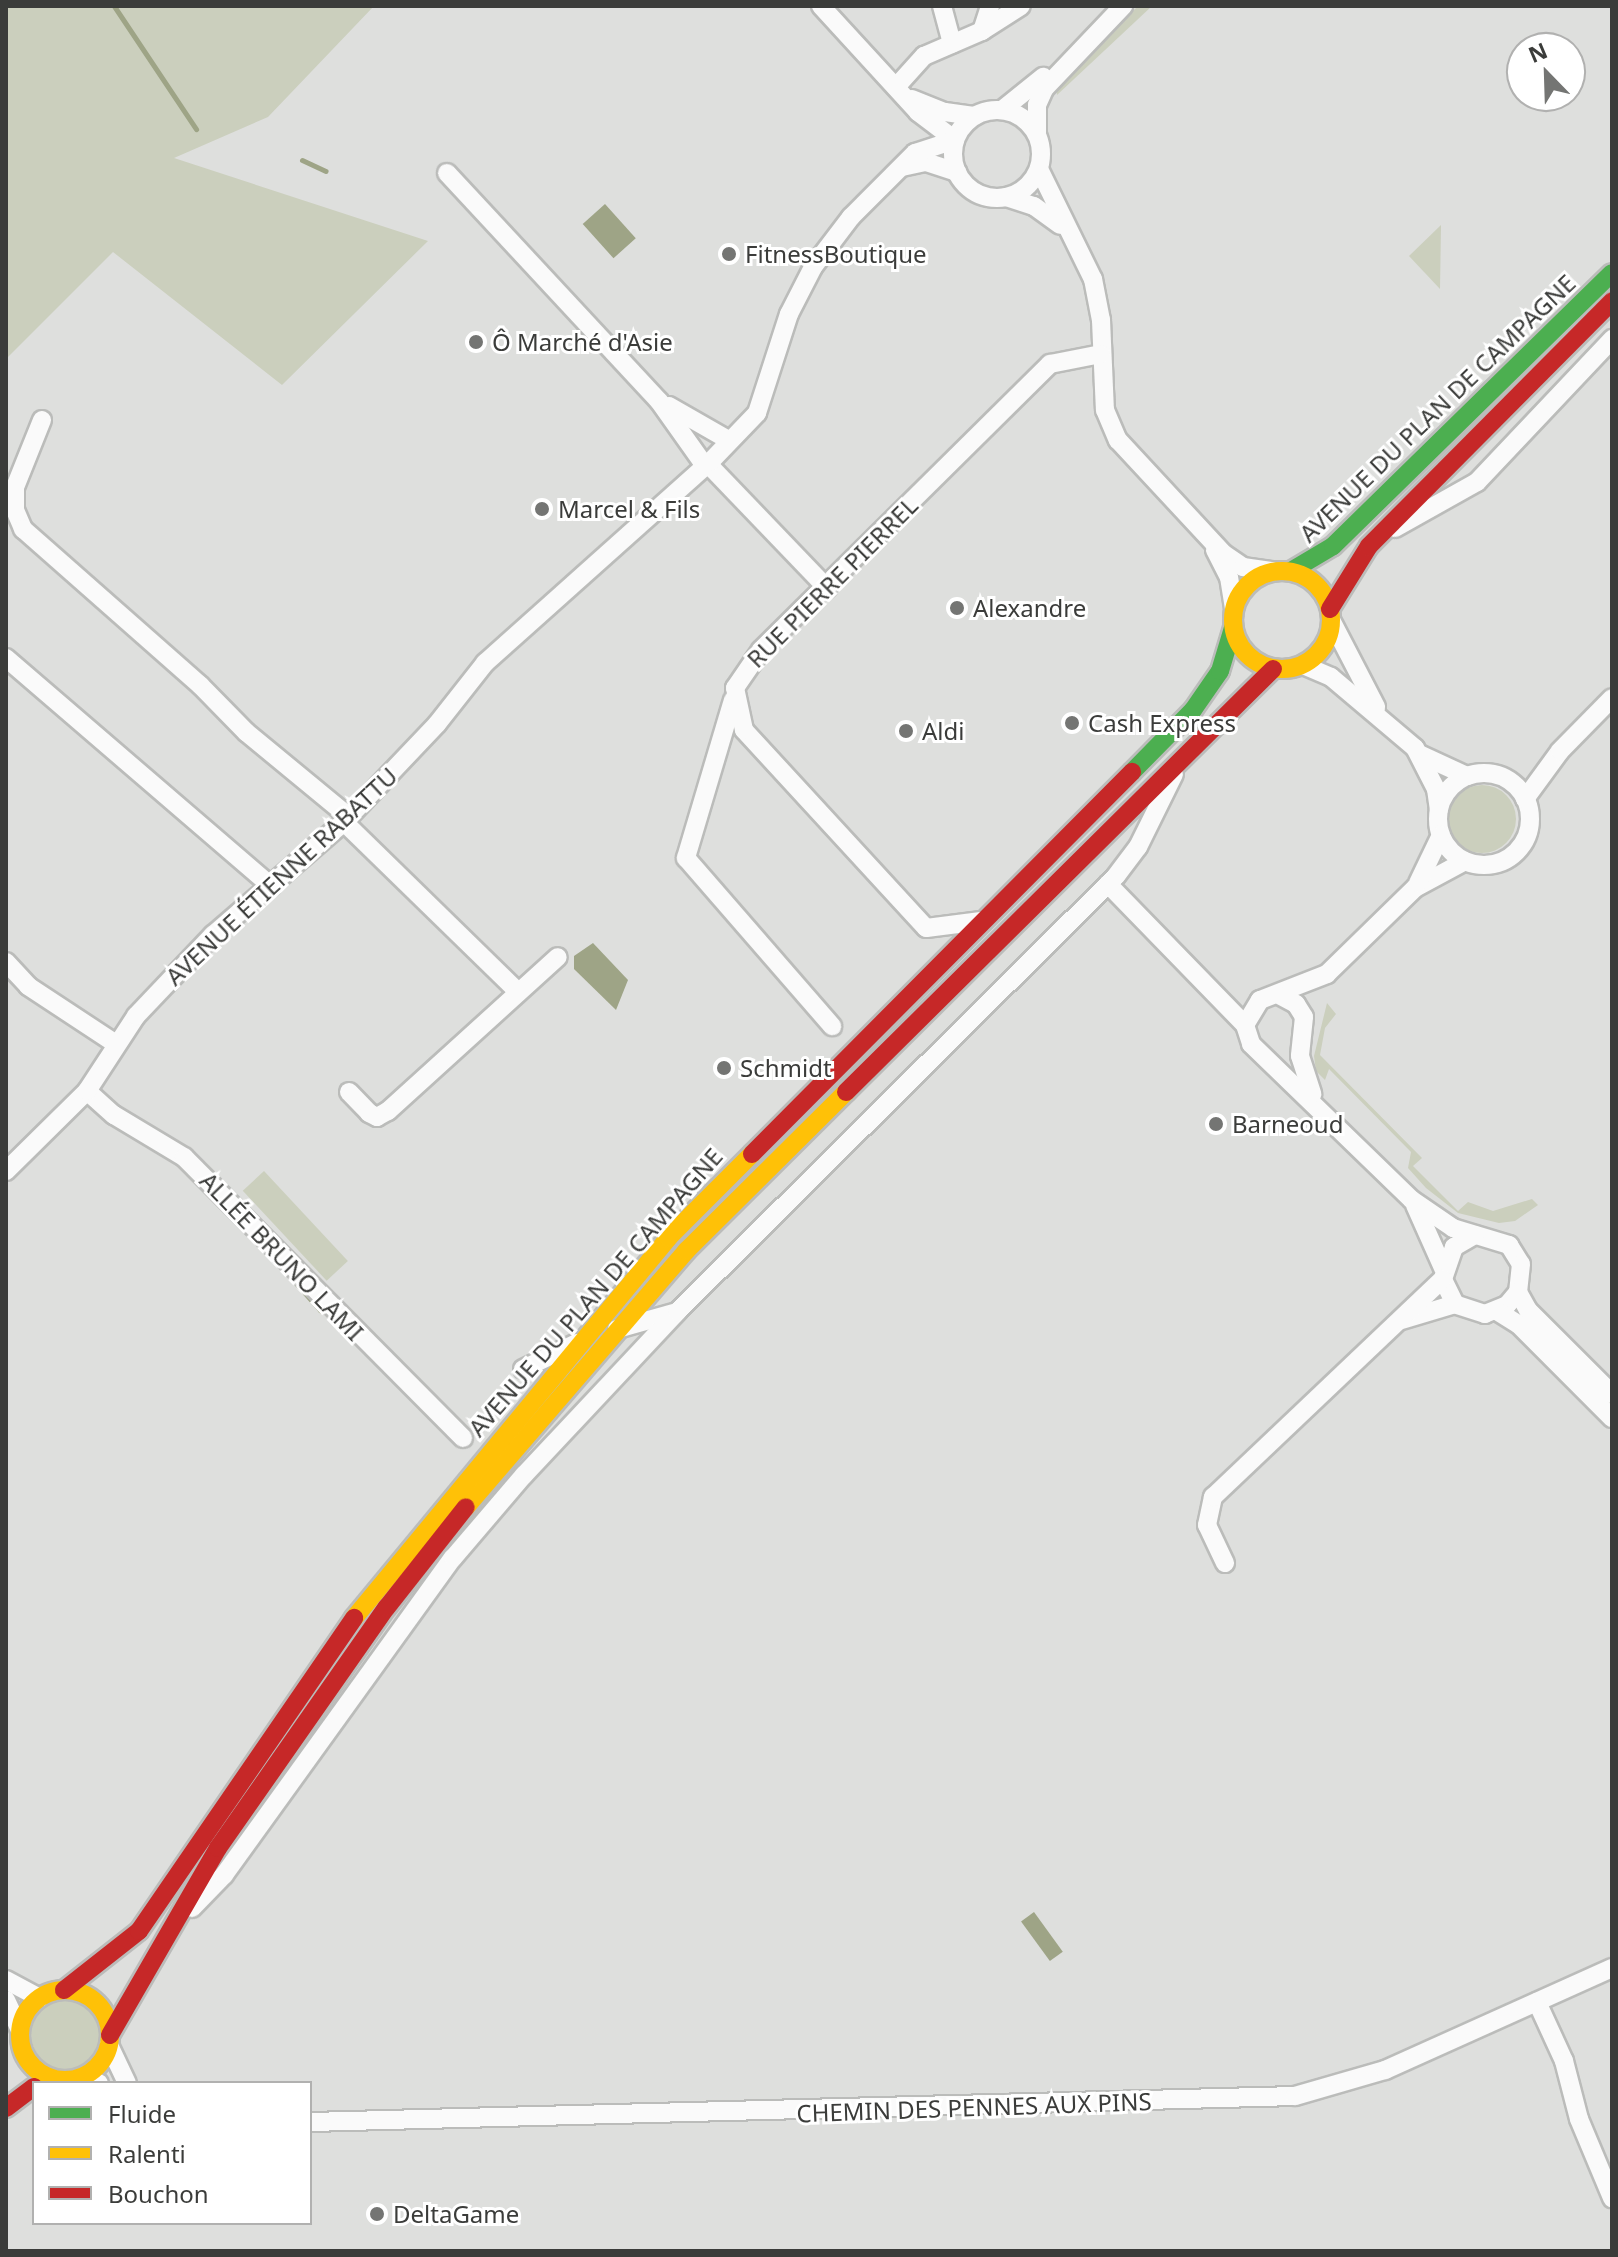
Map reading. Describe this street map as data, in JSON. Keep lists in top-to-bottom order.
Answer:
{
  "streets": {
    "main road": ["AVENUE DU PLAN DE CAMPAGNE"],
    "street": [
      "RUE PIERRE PIERREL",
      "AVENUE ÉTIENNE RABATTU",
      "ALLÉE BRUNO LAMI",
      "CHEMIN DES PENNES AUX PINS"
    ]
  },
  "crossings": [
    ["AVENUE ÉTIENNE RABATTU", "ALLÉE BRUNO LAMI"]
  ],
  "places": [
    "FitnessBoutique",
    "Ô Marché d'Asie",
    "Marcel & Fils",
    "Alexandre",
    "Cash Express",
    "Aldi",
    "Schmidt",
    "Barneoud",
    "DeltaGame"
  ],
  "legend": ["Fluide", "Ralenti", "Bouchon"],
  "north": "top left"
}
